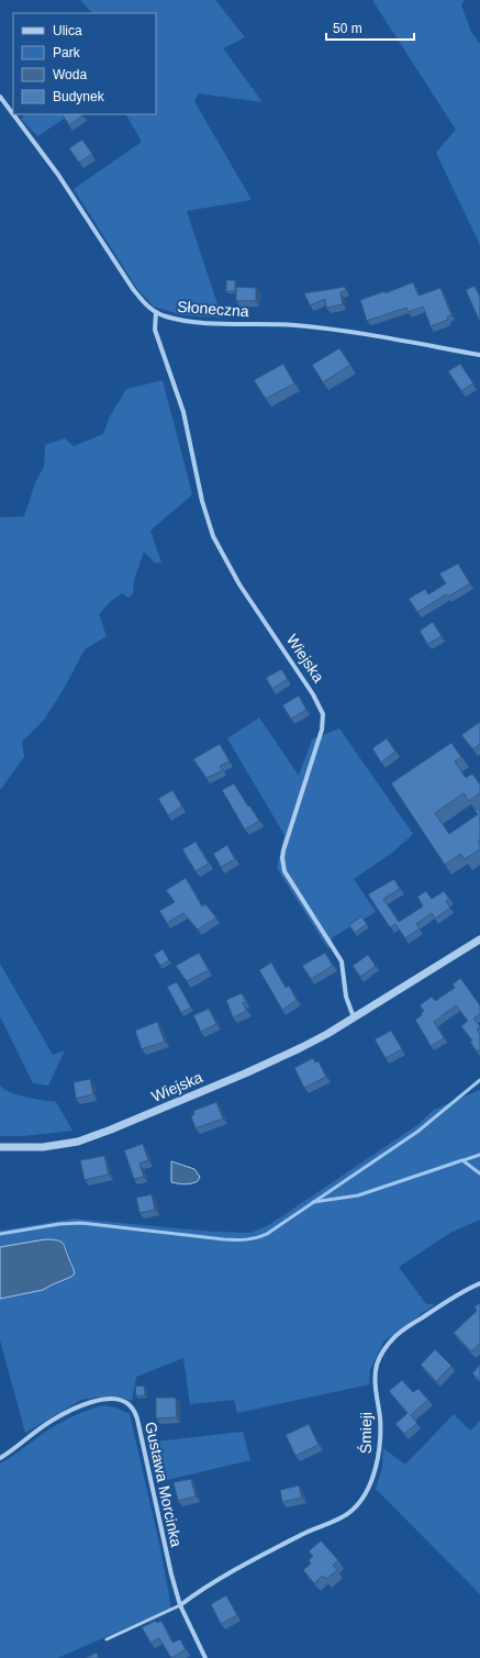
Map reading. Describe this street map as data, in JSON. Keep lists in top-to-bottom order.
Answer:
{
  "streets": {
    "street": [
      "Słoneczna",
      "Wiejska",
      "Śmieji",
      "Gustawa Morcinka"
    ]
  },
  "crossings": [
    ["Słoneczna", "Wiejska"],
    ["Śmieji", "Gustawa Morcinka"]
  ],
  "legend": [
    "Ulica",
    "Park",
    "Woda",
    "Budynek"
  ],
  "scale_bar": "50 m"
}
